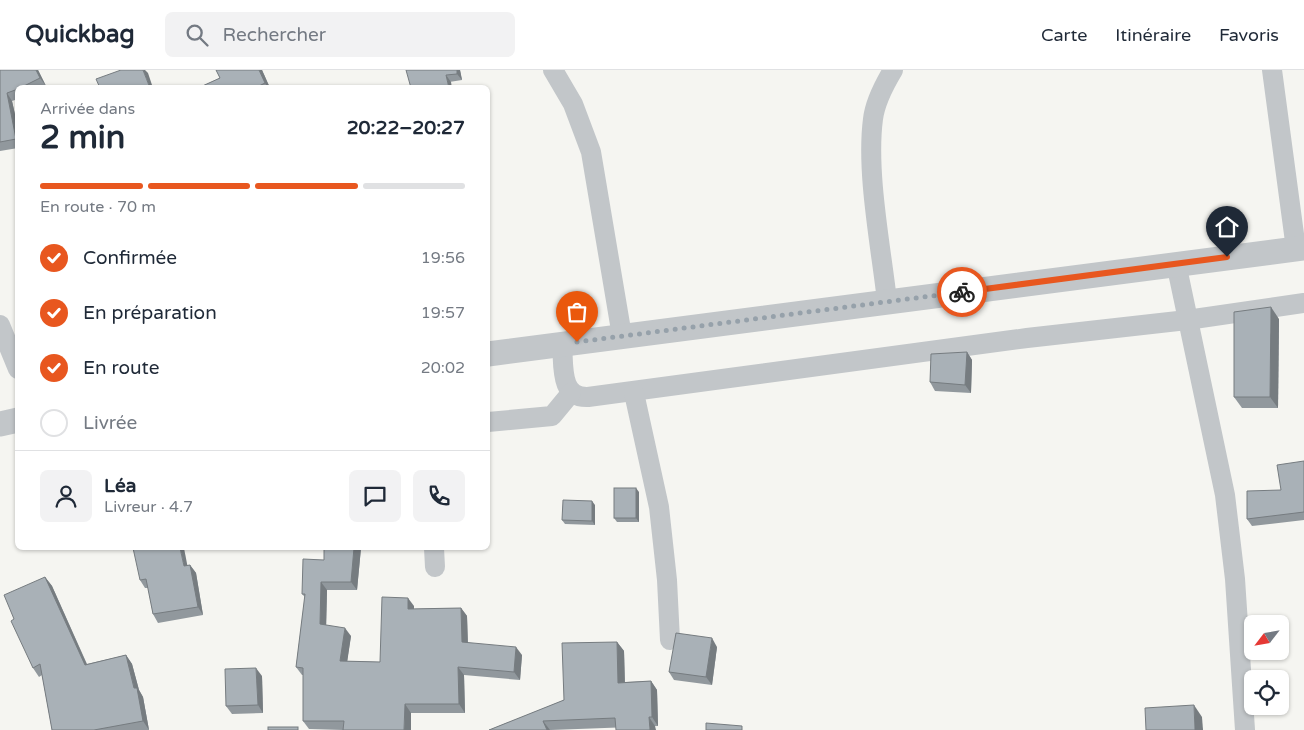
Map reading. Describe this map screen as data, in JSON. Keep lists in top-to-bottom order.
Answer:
{
  "north": "bottom left",
  "page": {
    "header": "Quickbag",
    "search": "Rechercher",
    "nav": ["Carte", "Itinéraire", "Favoris"],
    "heading": ["2 min", "Arrivée dans", "20:22–20:27"],
    "panel": ["Léa", "Livreur · 4.7"],
    "bar": "En route · 70 m",
    "list": [
      ["Confirmée", "19:56"],
      ["En préparation", "19:57"],
      ["En route", "20:02"],
      "Livrée"
    ]
  }
}
